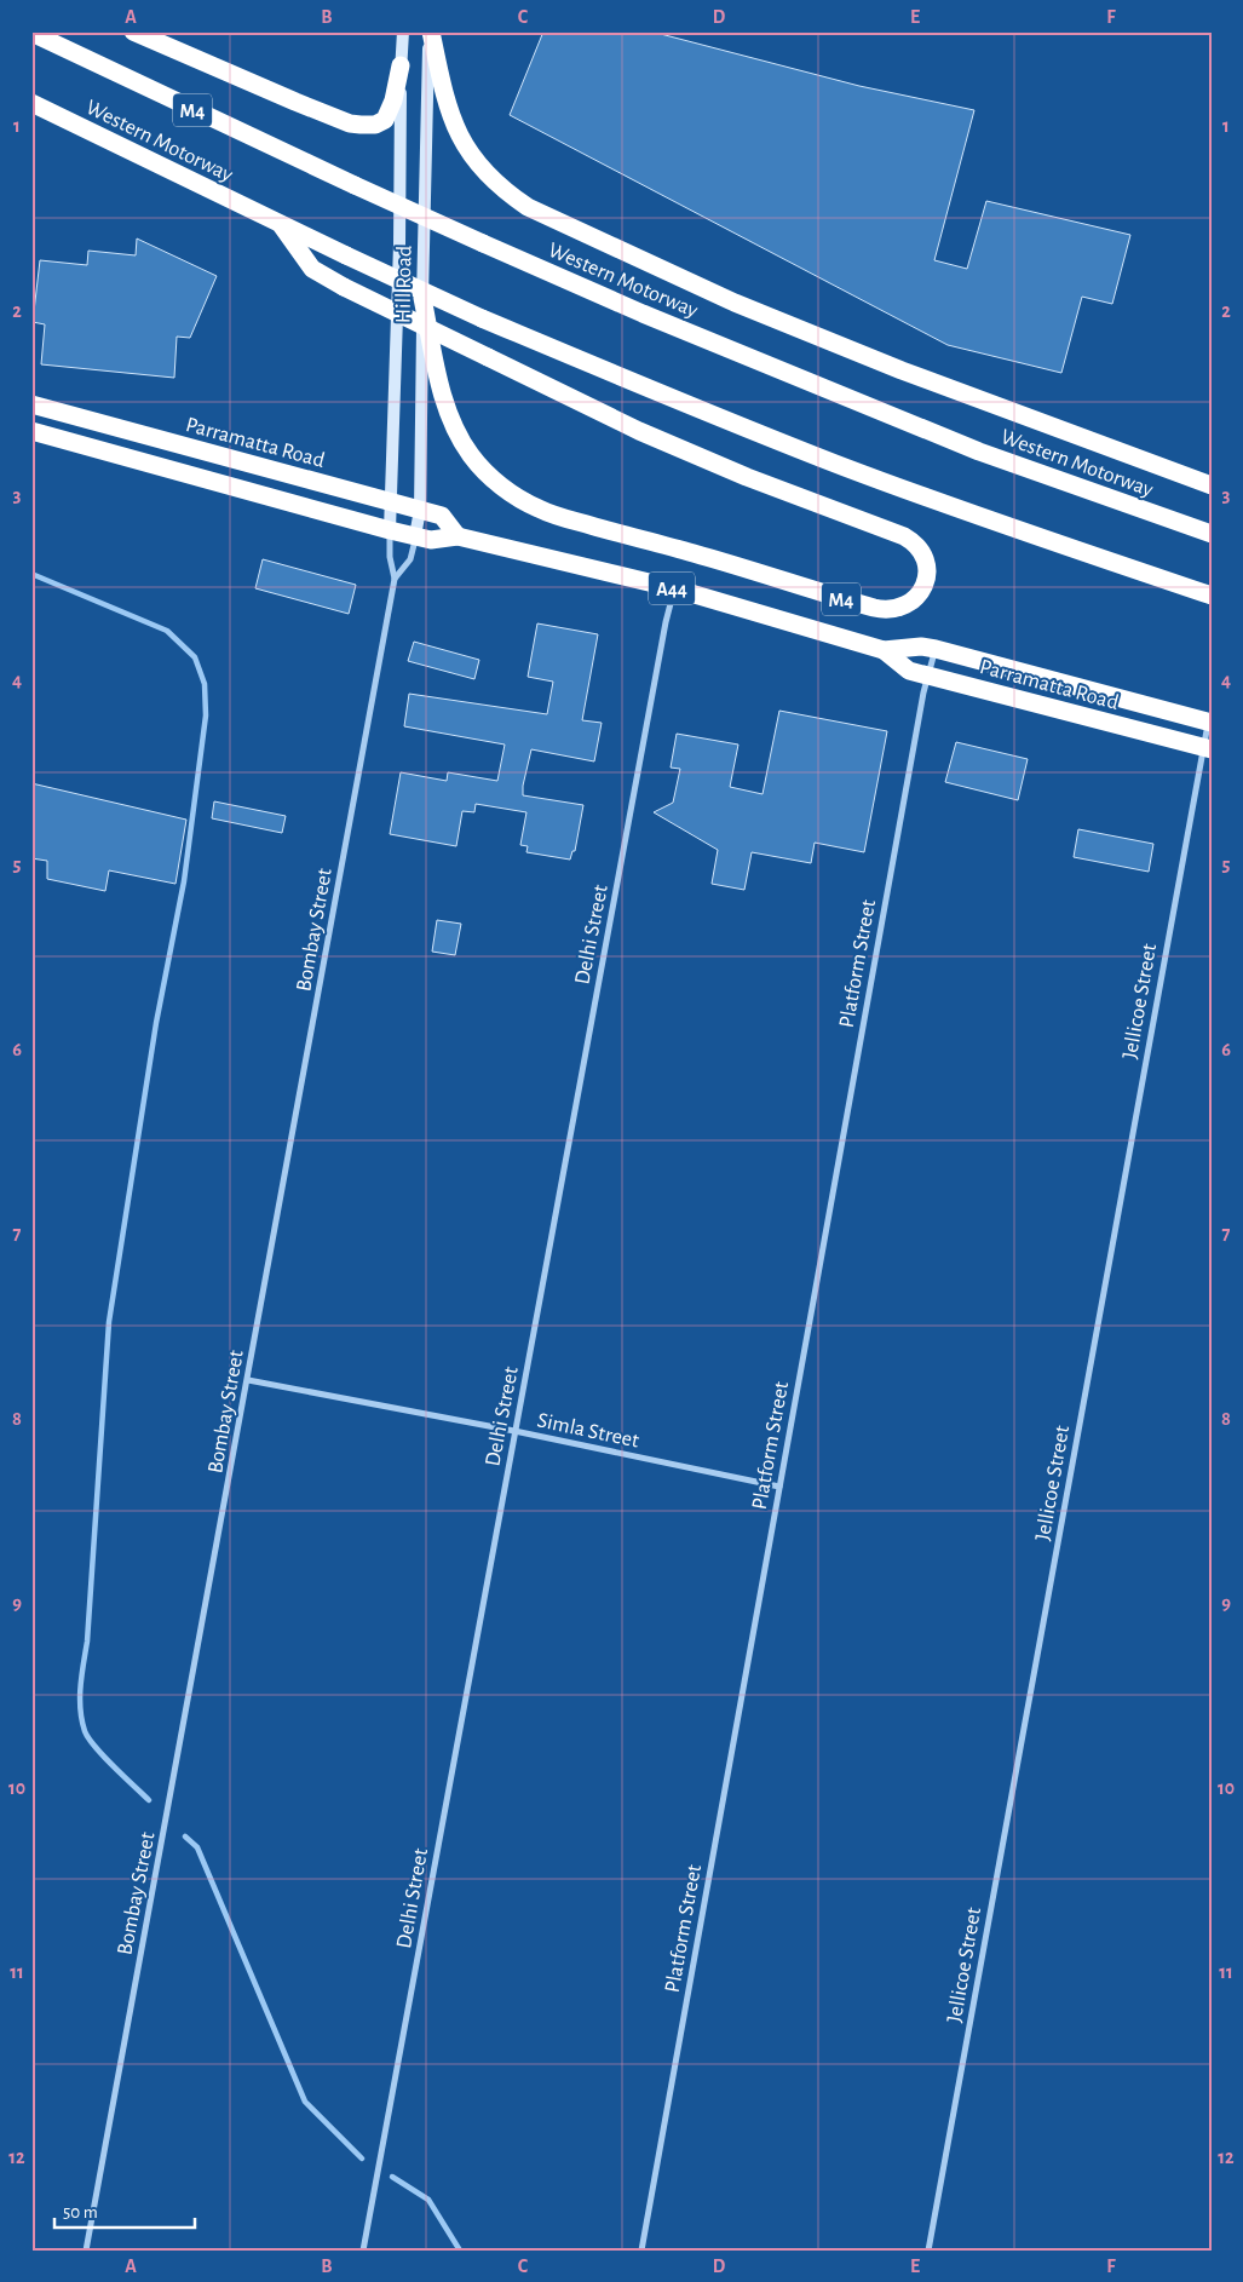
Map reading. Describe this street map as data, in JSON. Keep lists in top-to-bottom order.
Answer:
{
  "streets": {
    "highway": [
      "M4",
      "Western Motorway",
      "Parramatta Road",
      "A44"
    ],
    "main road": ["Hill Road"],
    "street": [
      "Bombay Street",
      "Delhi Street",
      "Platform Street",
      "Jellicoe Street",
      "Simla Street"
    ]
  },
  "crossings": [
    ["M4", "Western Motorway"],
    ["M4", "Hill Road"],
    ["Hill Road", "Parramatta Road"],
    ["Hill Road", "Bombay Street"],
    ["Parramatta Road", "Bombay Street"],
    ["Parramatta Road", "Delhi Street"],
    ["Parramatta Road", "Platform Street"],
    ["Parramatta Road", "Jellicoe Street"],
    ["Bombay Street", "Simla Street"],
    ["Delhi Street", "Simla Street"],
    ["Platform Street", "Simla Street"]
  ],
  "scale_bar": "50 m",
  "grid": {
    "columns": [
      "A",
      "B",
      "C",
      "D",
      "E",
      "F"
    ],
    "rows": [
      "1",
      "2",
      "3",
      "4",
      "5",
      "6",
      "7",
      "8",
      "9",
      "10",
      "11",
      "12"
    ]
  }
}
